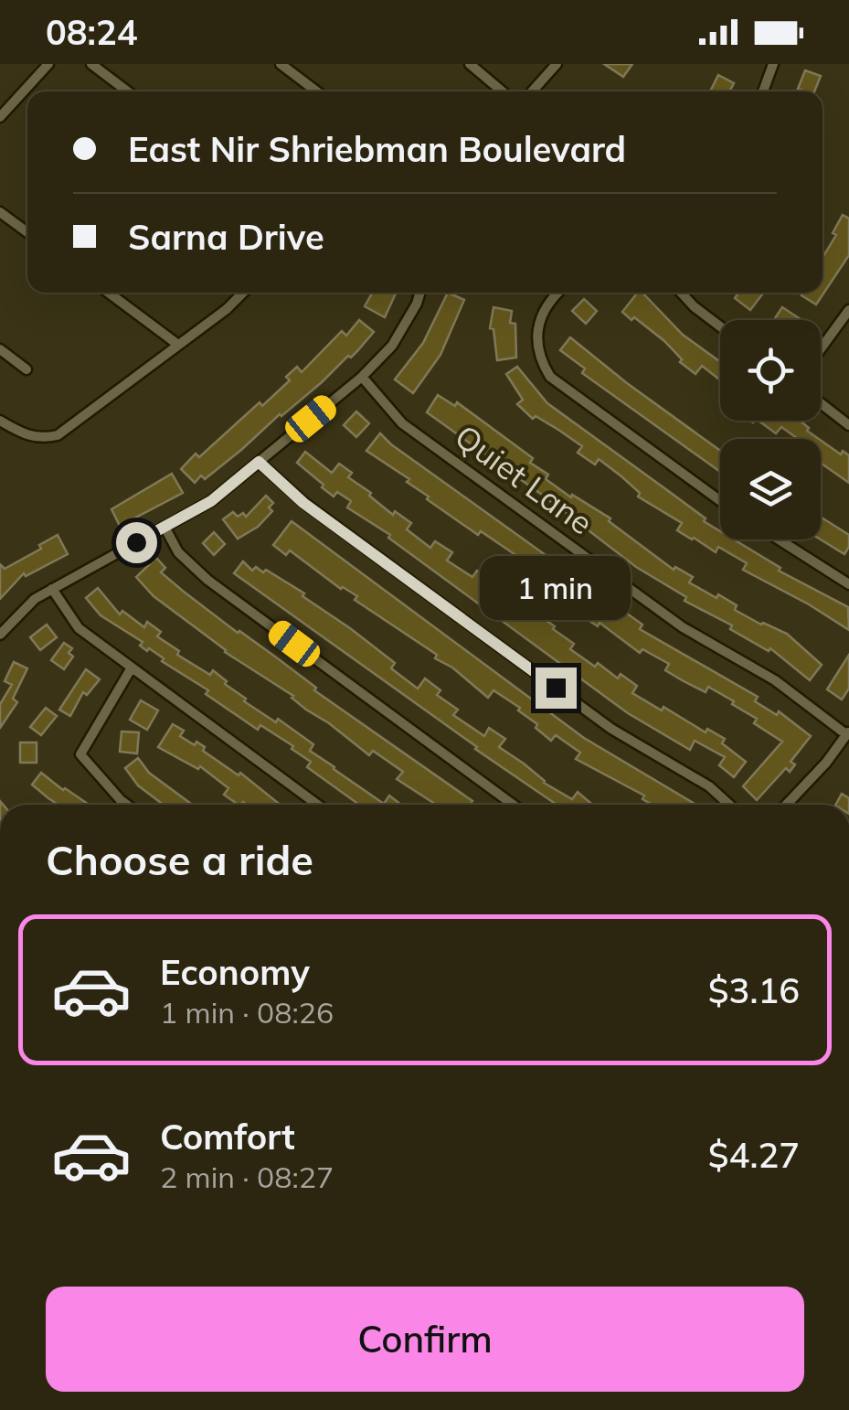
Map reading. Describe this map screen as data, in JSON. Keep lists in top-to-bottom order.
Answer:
{
  "streets": {
    "street": ["Quiet Lane"]
  },
  "page": {
    "status": "08:24",
    "banner": ["East Nir Shriebman Boulevard", "Sarna Drive"],
    "bubble": "1 min",
    "heading": "Choose a ride",
    "list": [
      {
        "name": "Economy",
        "note": "1 min · 08:26",
        "value": "$3.16"
      },
      {
        "name": "Comfort",
        "note": "2 min · 08:27",
        "value": "$4.27"
      }
    ],
    "buttons": "Confirm"
  }
}
